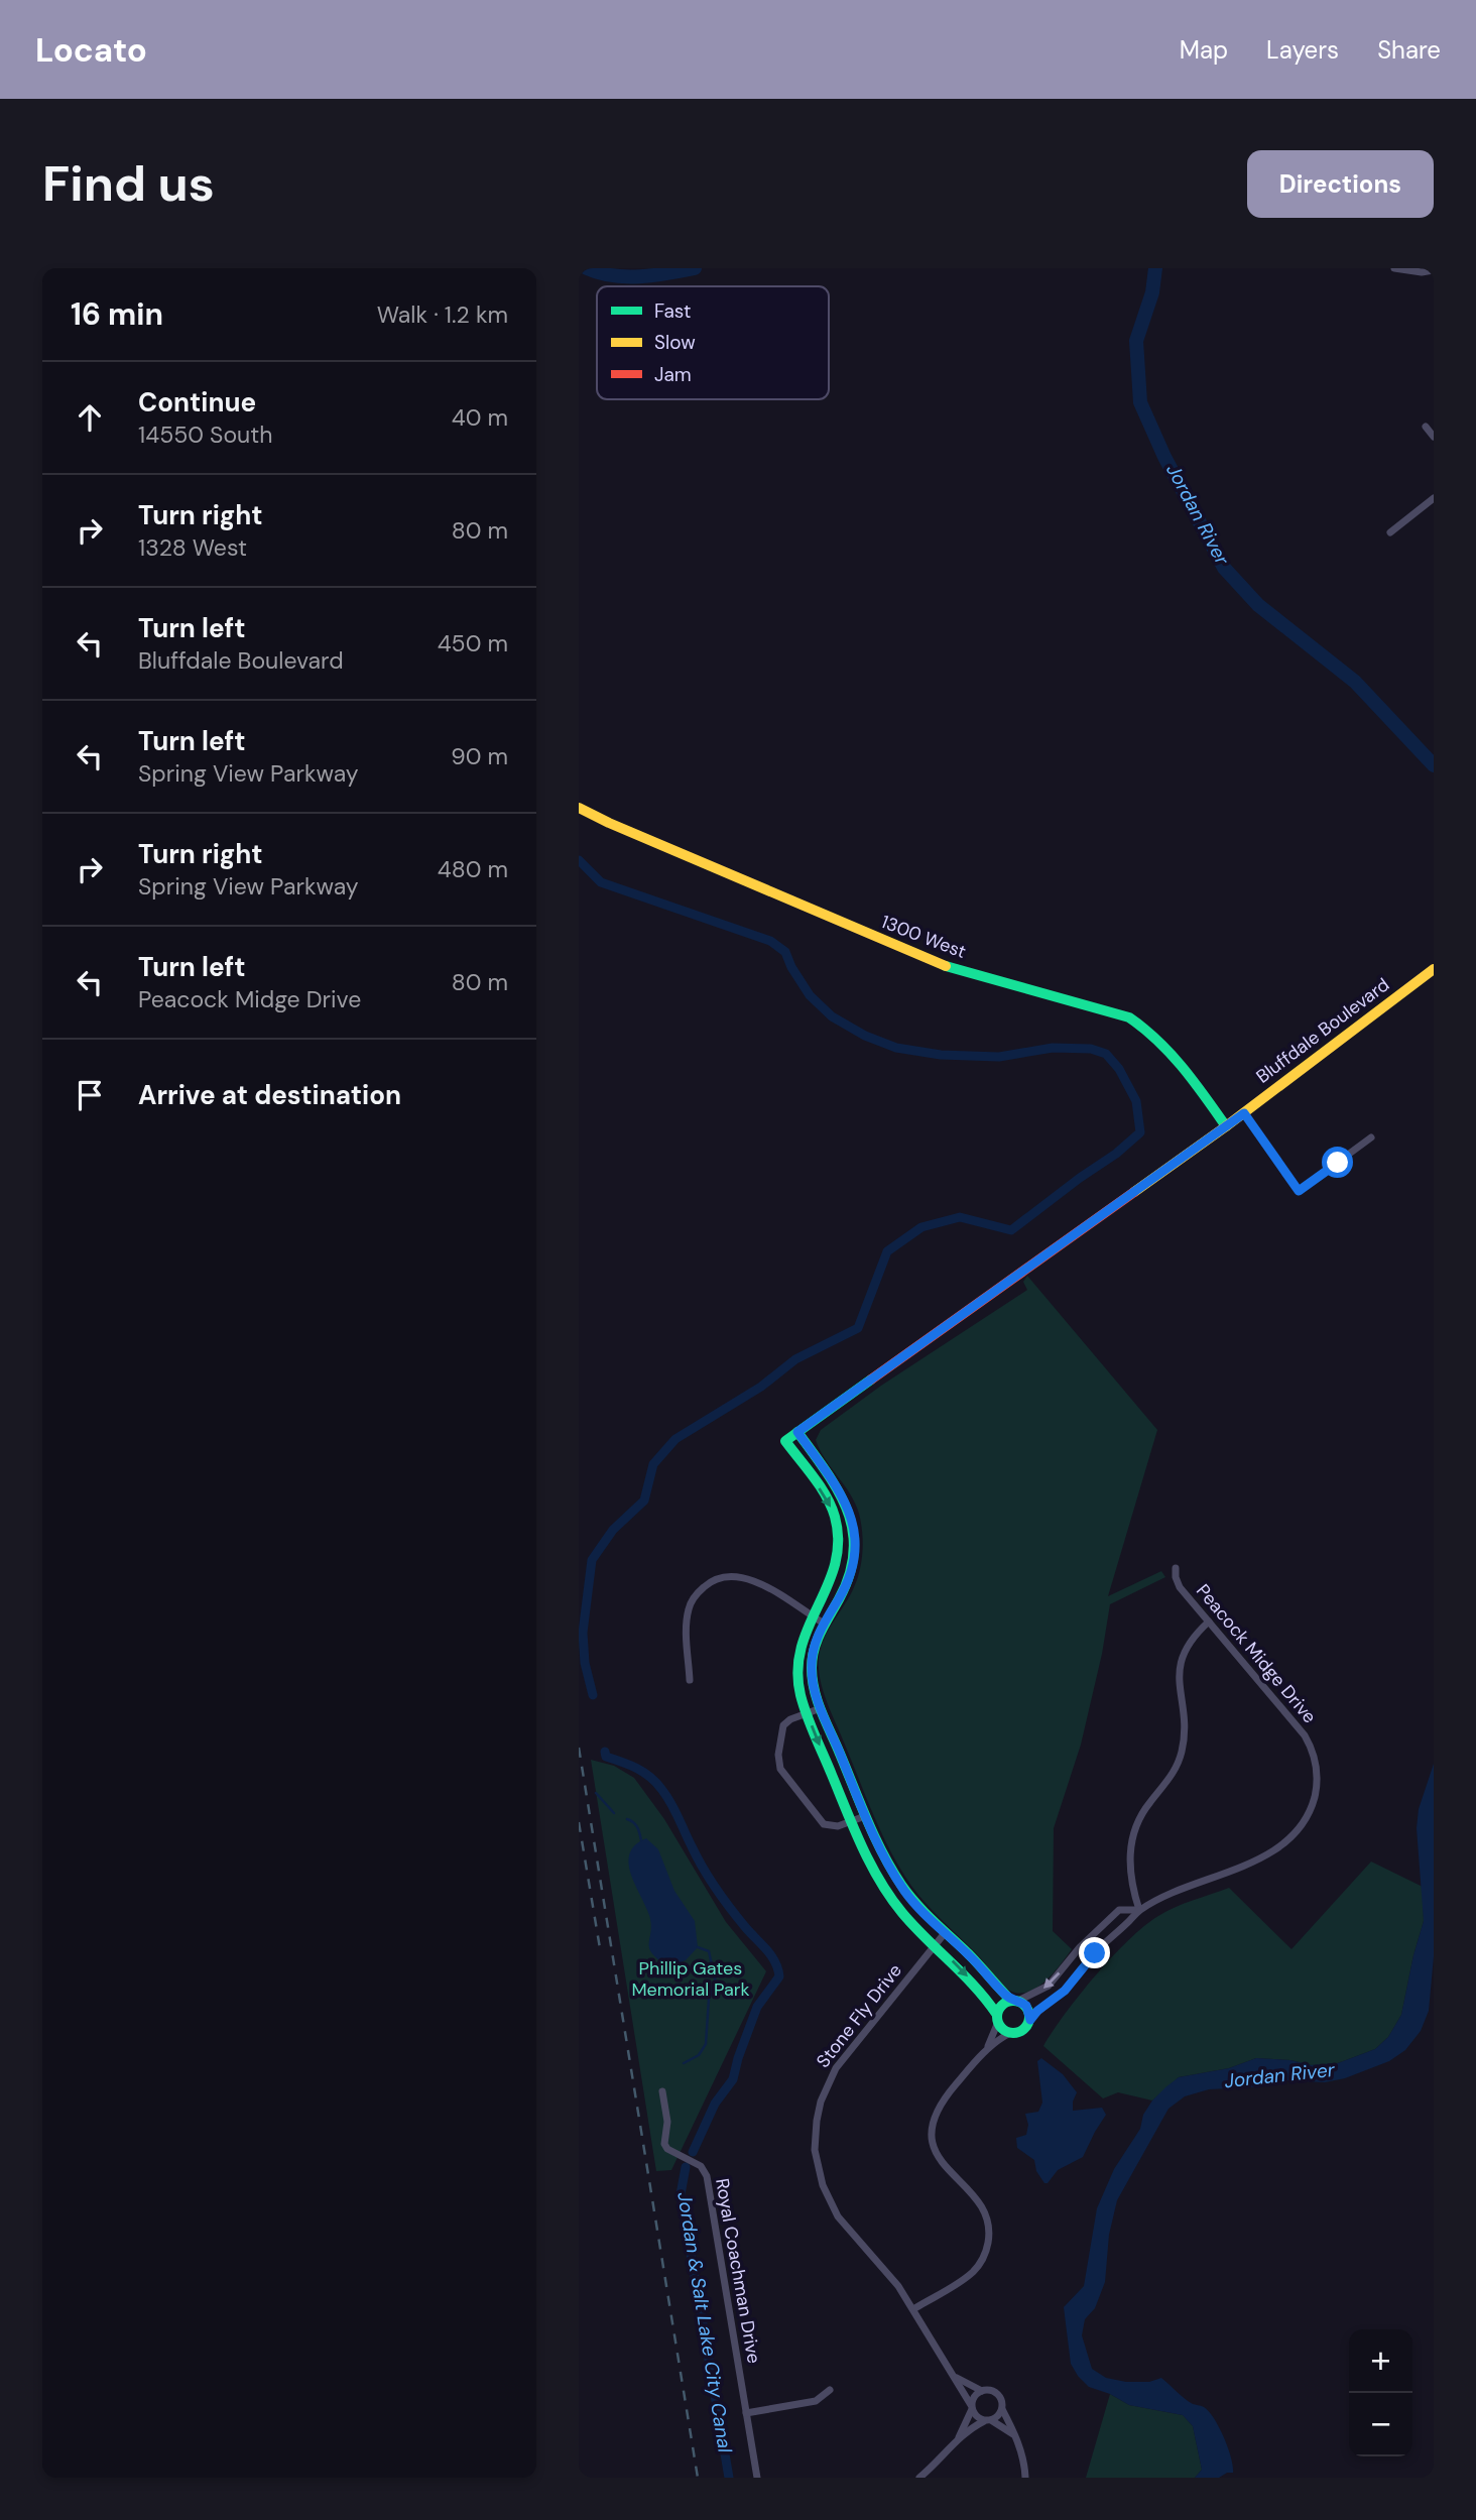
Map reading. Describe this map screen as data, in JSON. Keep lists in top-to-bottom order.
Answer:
{
  "streets": {
    "street": [
      "1300 West",
      "Bluffdale Boulevard",
      "Peacock Midge Drive",
      "Stone Fly Drive",
      "Royal Coachman Drive"
    ]
  },
  "crossings": [
    ["1300 West", "Bluffdale Boulevard"]
  ],
  "water": ["Jordan River", "Jordan & Salt Lake City Canal"],
  "parks": ["Phillip Gates Memorial Park"],
  "legend": ["Fast", "Slow", "Jam"],
  "page": {
    "header": "Locato",
    "nav": ["Map", "Layers", "Share"],
    "buttons": "Directions",
    "title": "Find us",
    "heading": ["16 min", "Walk · 1.2 km"],
    "list": [
      ["Continue", "14550 South", "40 m"],
      ["Turn right", "1328 West", "80 m"],
      ["Turn left", "Bluffdale Boulevard", "450 m"],
      ["Turn left", "Spring View Parkway", "90 m"],
      ["Turn right", "Spring View Parkway", "480 m"],
      ["Turn left", "Peacock Midge Drive", "80 m"],
      "Arrive at destination"
    ],
    "map_buttons": ["+", "−"]
  }
}
